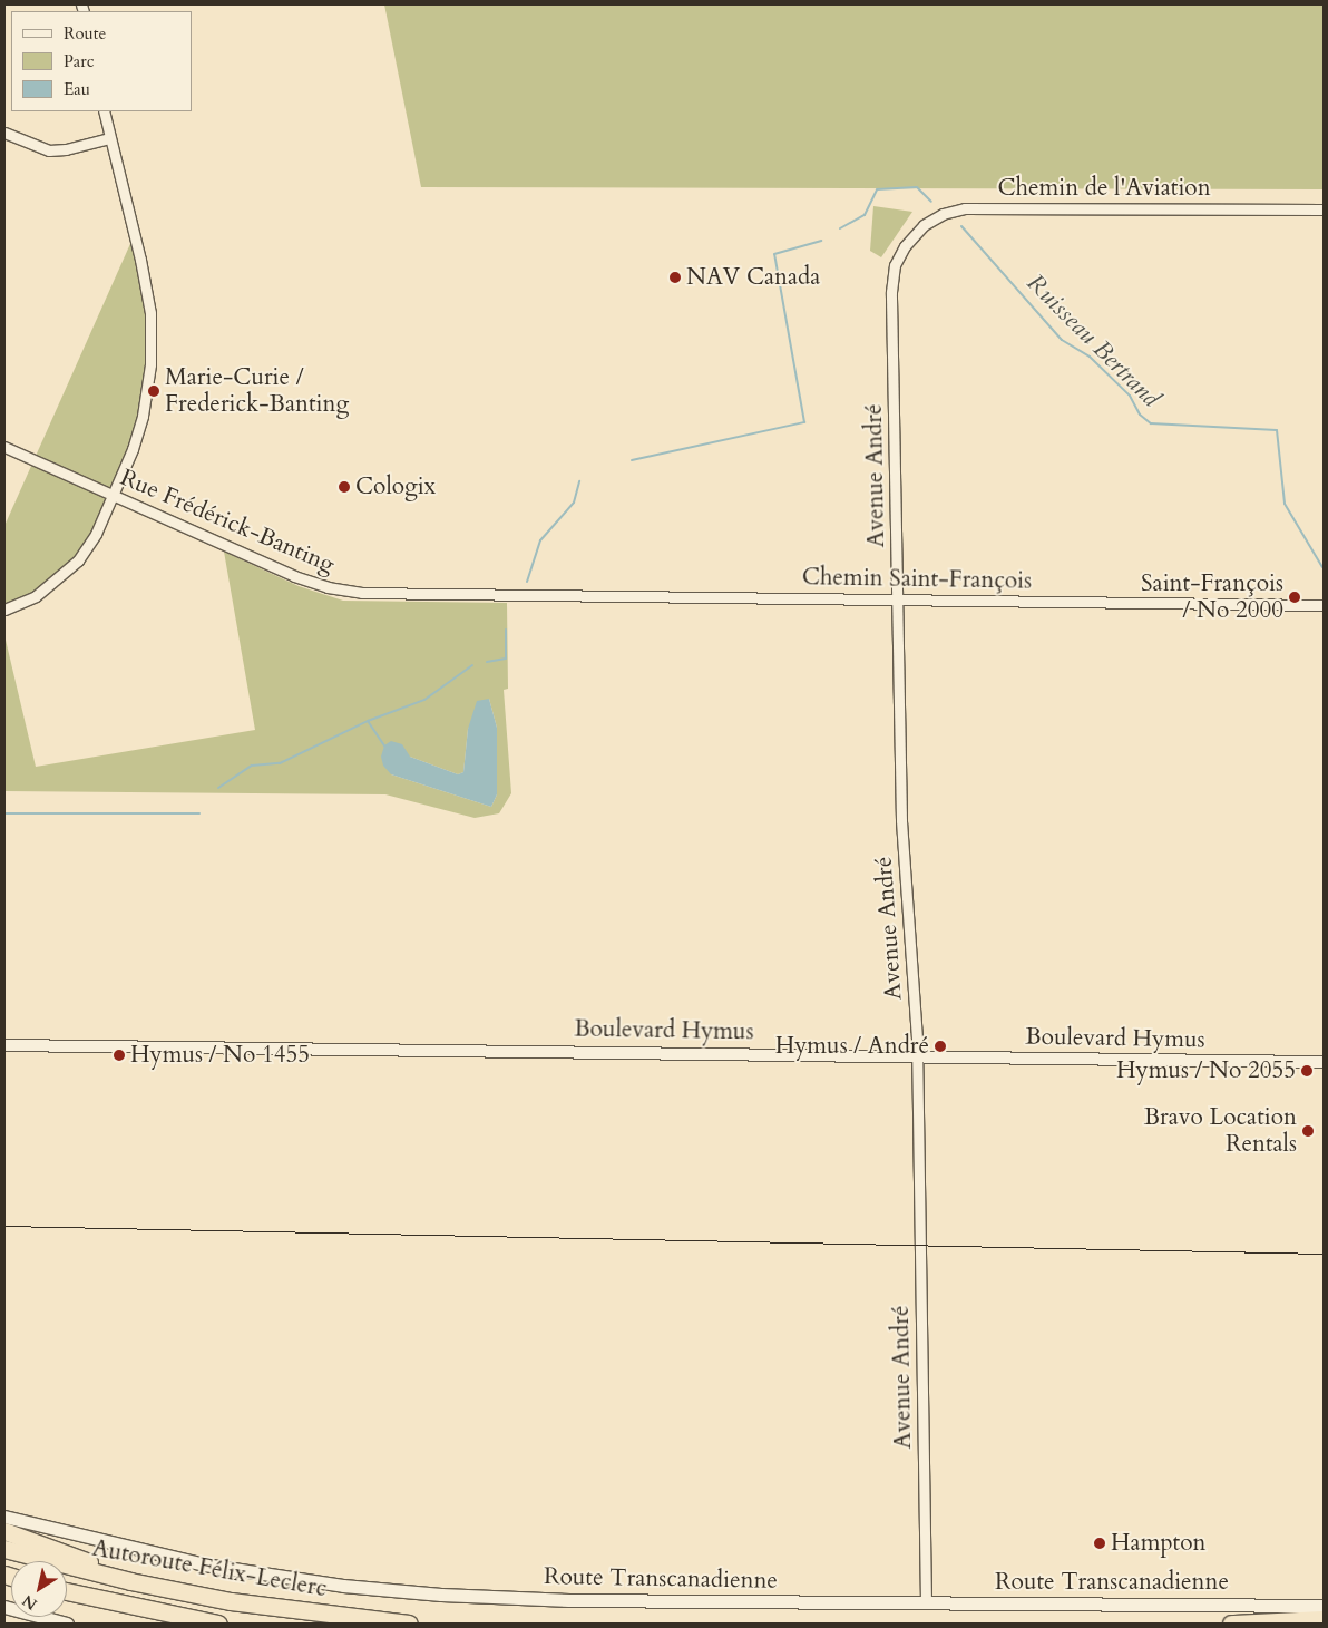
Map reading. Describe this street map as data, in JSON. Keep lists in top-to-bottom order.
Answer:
{
  "streets": {
    "highway": ["Autoroute Félix-Leclerc"],
    "main road": ["Route Transcanadienne"],
    "street": [
      "Chemin de l'Aviation",
      "Avenue André",
      "Rue Frédérick-Banting",
      "Chemin Saint-François",
      "Boulevard Hymus"
    ]
  },
  "crossings": [
    ["Chemin de l'Aviation", "Avenue André"],
    ["Avenue André", "Chemin Saint-François"],
    ["Avenue André", "Boulevard Hymus"],
    ["Avenue André", "Route Transcanadienne"],
    ["Rue Frédérick-Banting", "Chemin Saint-François"]
  ],
  "water": ["Ruisseau Bertrand"],
  "places": [
    "NAV Canada",
    "Marie-Curie / Frederick-Banting",
    "Cologix",
    "Saint-François / No 2000",
    "Hymus / André",
    "Hymus / No 1455",
    "Hymus / No 2055",
    "Bravo Location Rentals",
    "Hampton"
  ],
  "legend": ["Route", "Parc", "Eau"],
  "north": "bottom left"
}
